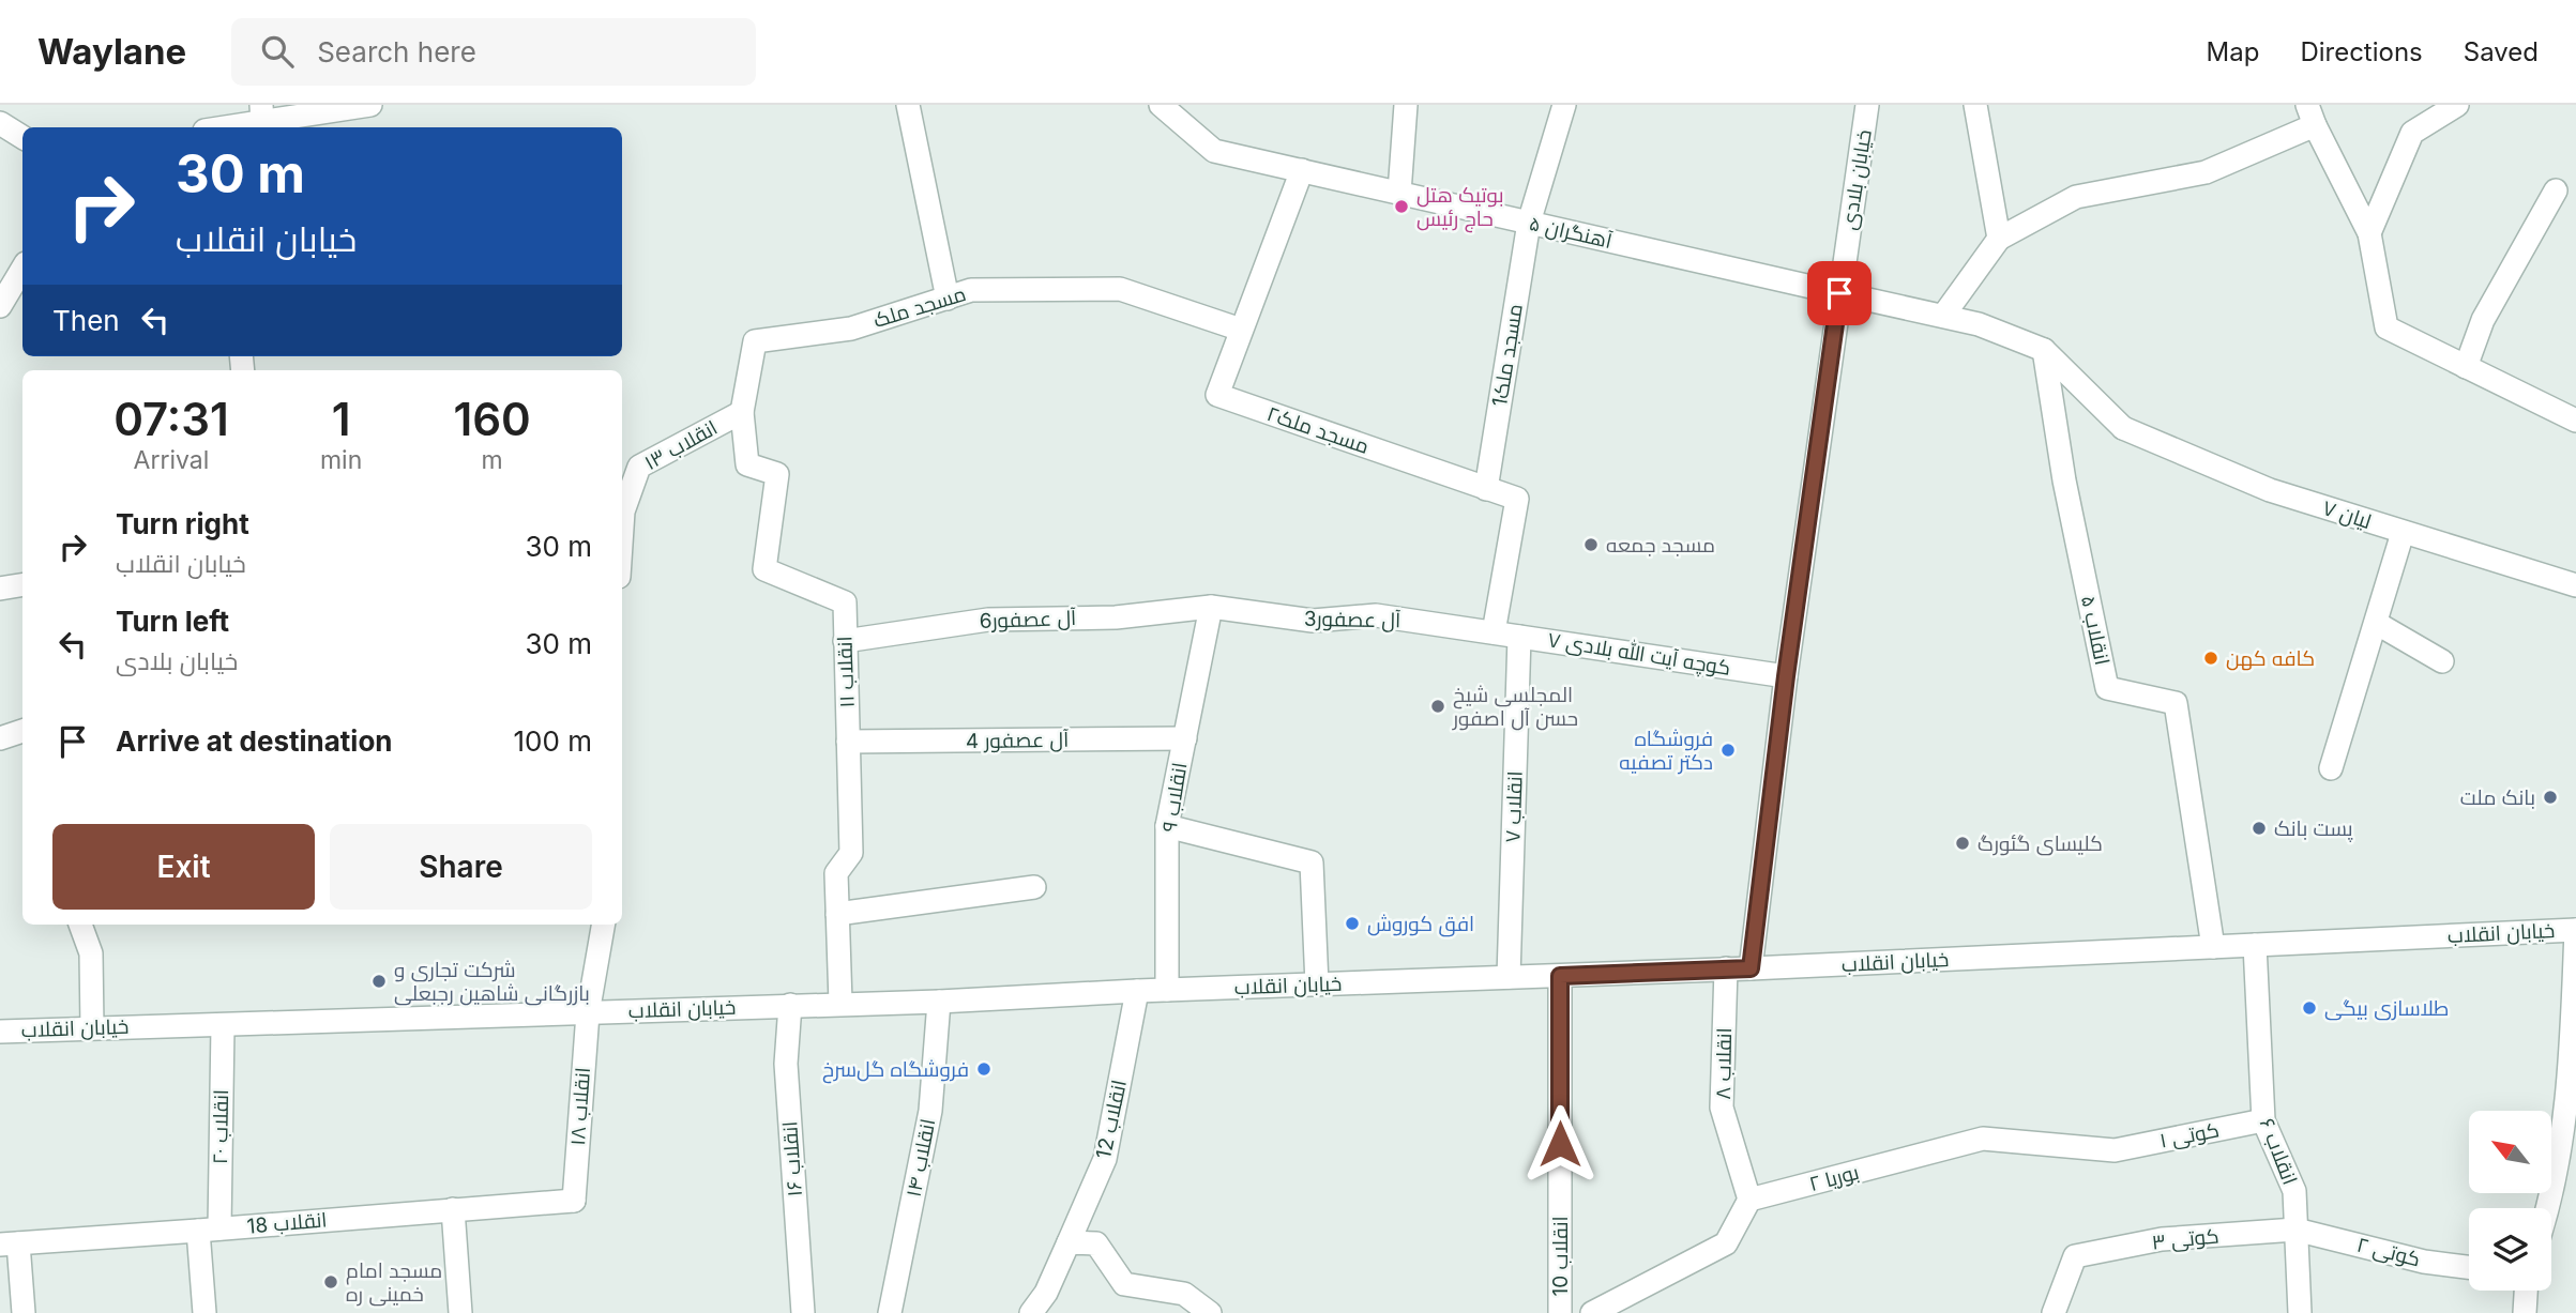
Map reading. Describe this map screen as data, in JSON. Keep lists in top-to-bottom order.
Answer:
{
  "streets": {
    "street": [
      "خیابان بلادی",
      "آهنگران ۵",
      "مسجد ملک",
      "مسجد ملک1",
      "مسجد ملک۲",
      "انقلاب ۱۳",
      "لیان ۷",
      "آل عصفور6",
      "آل عصفور3",
      "انقلاب ۵",
      "کوچه آیت الله بلادی ۷",
      "انقلاب ۱۱",
      "آل عصفور 4",
      "انقلاب ۹",
      "انقلاب ۷",
      "خیابان انقلاب",
      "انقلاب ۸",
      "انقلاب ۱۸",
      "انقلاب 12",
      "انقلاب ۲۰",
      "کوتی ۱",
      "انقلاب ۶",
      "انقلاب ۱۴",
      "انقلاب ۱۶",
      "بوریا ۲",
      "انقلاب 18",
      "کوتی ۳",
      "کوتی ۲",
      "انقلاب 10"
    ]
  },
  "crossings": [
    ["خیابان بلادی", "آهنگران ۵"],
    ["خیابان بلادی", "کوچه آیت الله بلادی ۷"],
    ["خیابان بلادی", "خیابان انقلاب"],
    ["آهنگران ۵", "مسجد ملک1"],
    ["آهنگران ۵", "مسجد ملک۲"],
    ["آهنگران ۵", "لیان ۷"],
    ["آهنگران ۵", "انقلاب ۵"],
    ["مسجد ملک", "مسجد ملک۲"],
    ["مسجد ملک", "انقلاب ۱۳"],
    ["مسجد ملک", "انقلاب ۱۱"],
    ["مسجد ملک1", "مسجد ملک۲"],
    ["مسجد ملک۲", "آل عصفور3"],
    ["مسجد ملک۲", "کوچه آیت الله بلادی ۷"],
    ["انقلاب ۱۳", "انقلاب ۱۱"],
    ["لیان ۷", "انقلاب ۵"],
    ["آل عصفور6", "آل عصفور3"],
    ["آل عصفور6", "انقلاب ۱۱"],
    ["آل عصفور6", "انقلاب ۹"],
    ["آل عصفور3", "کوچه آیت الله بلادی ۷"],
    ["آل عصفور3", "انقلاب ۹"],
    ["انقلاب ۵", "خیابان انقلاب"],
    ["کوچه آیت الله بلادی ۷", "انقلاب ۷"],
    ["انقلاب ۱۱", "آل عصفور 4"],
    ["انقلاب ۱۱", "خیابان انقلاب"],
    ["آل عصفور 4", "انقلاب ۹"],
    ["انقلاب ۹", "خیابان انقلاب"],
    ["انقلاب ۷", "خیابان انقلاب"],
    ["خیابان انقلاب", "انقلاب ۸"],
    ["خیابان انقلاب", "انقلاب ۱۸"],
    ["خیابان انقلاب", "انقلاب 12"],
    ["خیابان انقلاب", "انقلاب ۲۰"],
    ["خیابان انقلاب", "انقلاب ۶"],
    ["خیابان انقلاب", "انقلاب ۱۴"],
    ["خیابان انقلاب", "انقلاب ۱۶"],
    ["خیابان انقلاب", "انقلاب 10"],
    ["انقلاب ۸", "بوریا ۲"],
    ["انقلاب ۱۸", "انقلاب 18"],
    ["انقلاب ۲۰", "انقلاب 18"],
    ["کوتی ۱", "انقلاب ۶"],
    ["کوتی ۱", "بوریا ۲"],
    ["انقلاب ۶", "کوتی ۳"],
    ["انقلاب ۶", "کوتی ۲"],
    ["کوتی ۳", "کوتی ۲"]
  ],
  "places": [
    "بوتیک هتل حاج رئیس",
    "مسجد جمعه",
    "کافه کهن",
    "المجلسی شیخ حسن آل اصفور",
    "فروشگاه دکتر تصفیه",
    "بانک ملت",
    "پست بانک",
    "کلیسای گئورگ",
    "افق کوروش",
    "شرکت تجاری و بازرگانی شاهین رجبعلی",
    "طلاسازی بیگی",
    "فروشگاه گل‌سرخ",
    "مسجد امام خمینی ره"
  ],
  "north": "top left",
  "page": {
    "header": "Waylane",
    "search": "Search here",
    "nav": ["Map", "Directions", "Saved"],
    "turn": ["30 m", "خیابان انقلاب"],
    "then": "Then",
    "eta": [
      "07:31",
      "Arrival",
      "1",
      "min",
      "160",
      "m"
    ],
    "list": [
      {
        "name": "Turn right",
        "note": "خیابان انقلاب",
        "value": "30 m"
      },
      {
        "name": "Turn left",
        "note": "خیابان بلادی",
        "value": "30 m"
      },
      {
        "name": "Arrive at destination",
        "value": "100 m"
      }
    ],
    "buttons": ["Exit", "Share"]
  }
}
